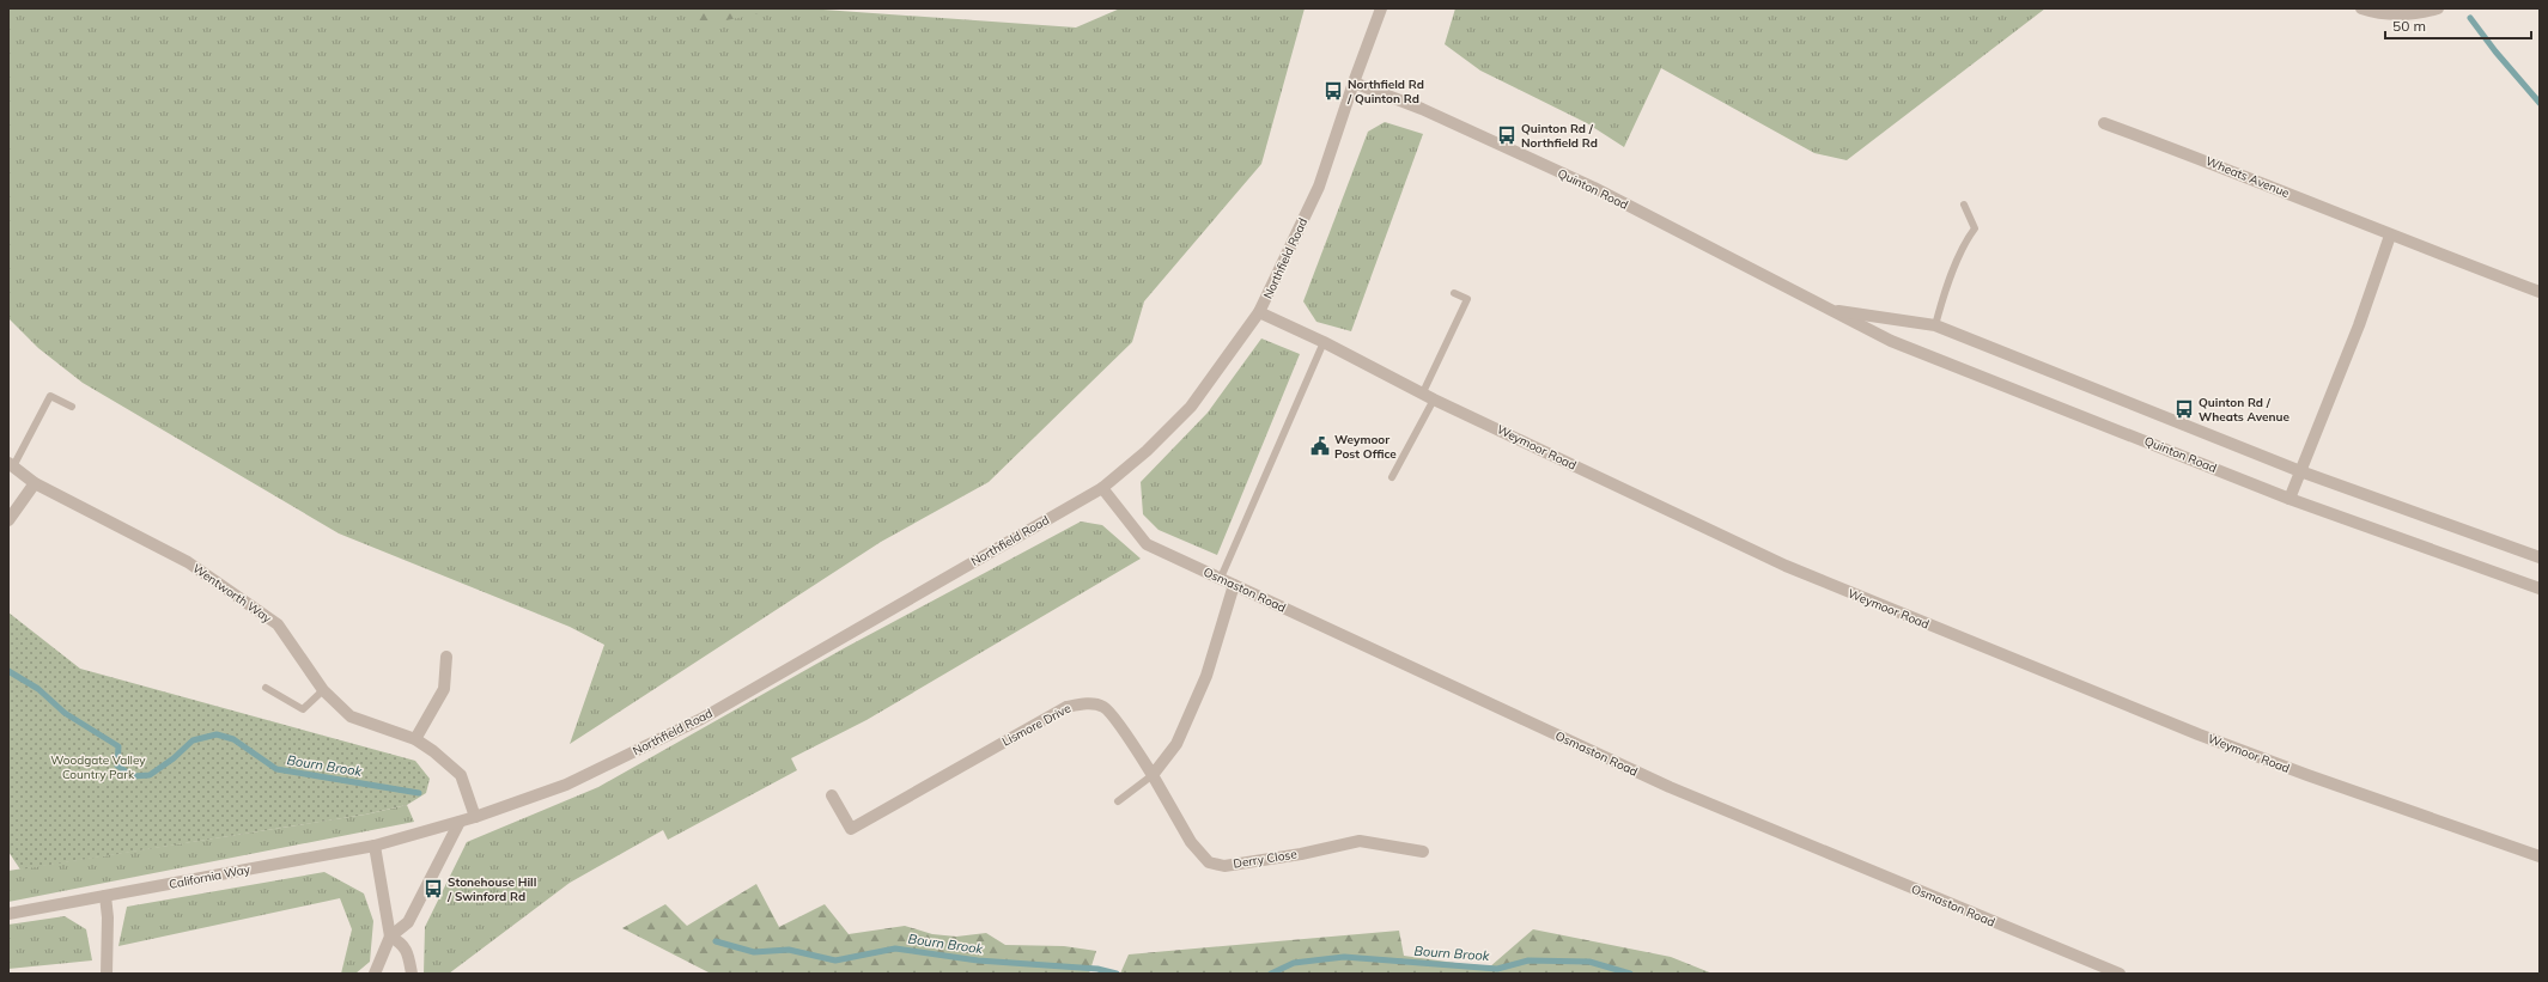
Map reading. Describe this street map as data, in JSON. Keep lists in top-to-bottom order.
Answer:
{
  "streets": {
    "street": [
      "Wheats Avenue",
      "Quinton Road",
      "Northfield Road",
      "Weymoor Road",
      "Osmaston Road",
      "Wentworth Way",
      "Lismore Drive",
      "Derry Close",
      "California Way"
    ]
  },
  "crossings": [
    ["Quinton Road", "Northfield Road"],
    ["Northfield Road", "Weymoor Road"],
    ["Northfield Road", "Osmaston Road"],
    ["Northfield Road", "Wentworth Way"],
    ["Northfield Road", "California Way"],
    ["Lismore Drive", "Derry Close"]
  ],
  "water": ["Bourn Brook"],
  "parks": ["Woodgate Valley Country Park"],
  "places": {
    "bus stop": [
      "Northfield Rd / Quinton Rd",
      "Quinton Rd / Northfield Rd",
      "Quinton Rd / Wheats Avenue",
      "Stonehouse Hill / Swinford Rd"
    ],
    "public building": ["Weymoor Post Office"]
  },
  "scale_bar": "50 m"
}
